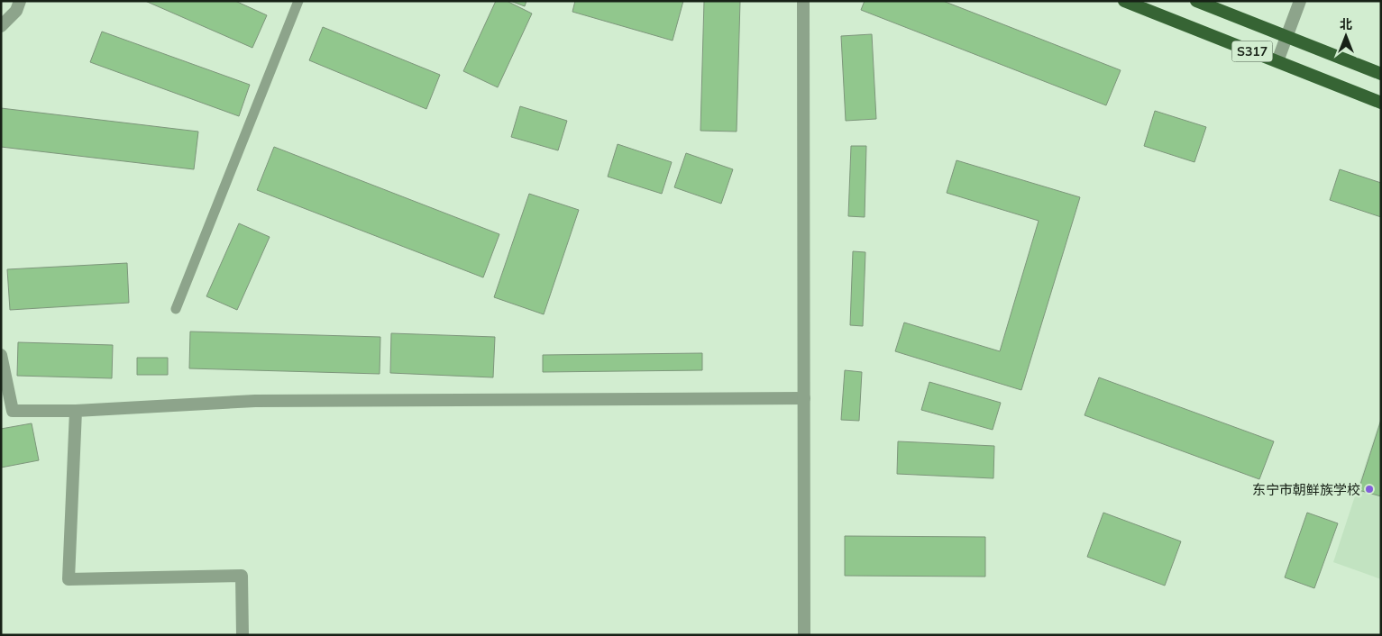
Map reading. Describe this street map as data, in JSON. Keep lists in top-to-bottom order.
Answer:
{
  "streets": {
    "highway": ["S317"]
  },
  "places": ["东宁市朝鲜族学校"],
  "north": "top"
}
